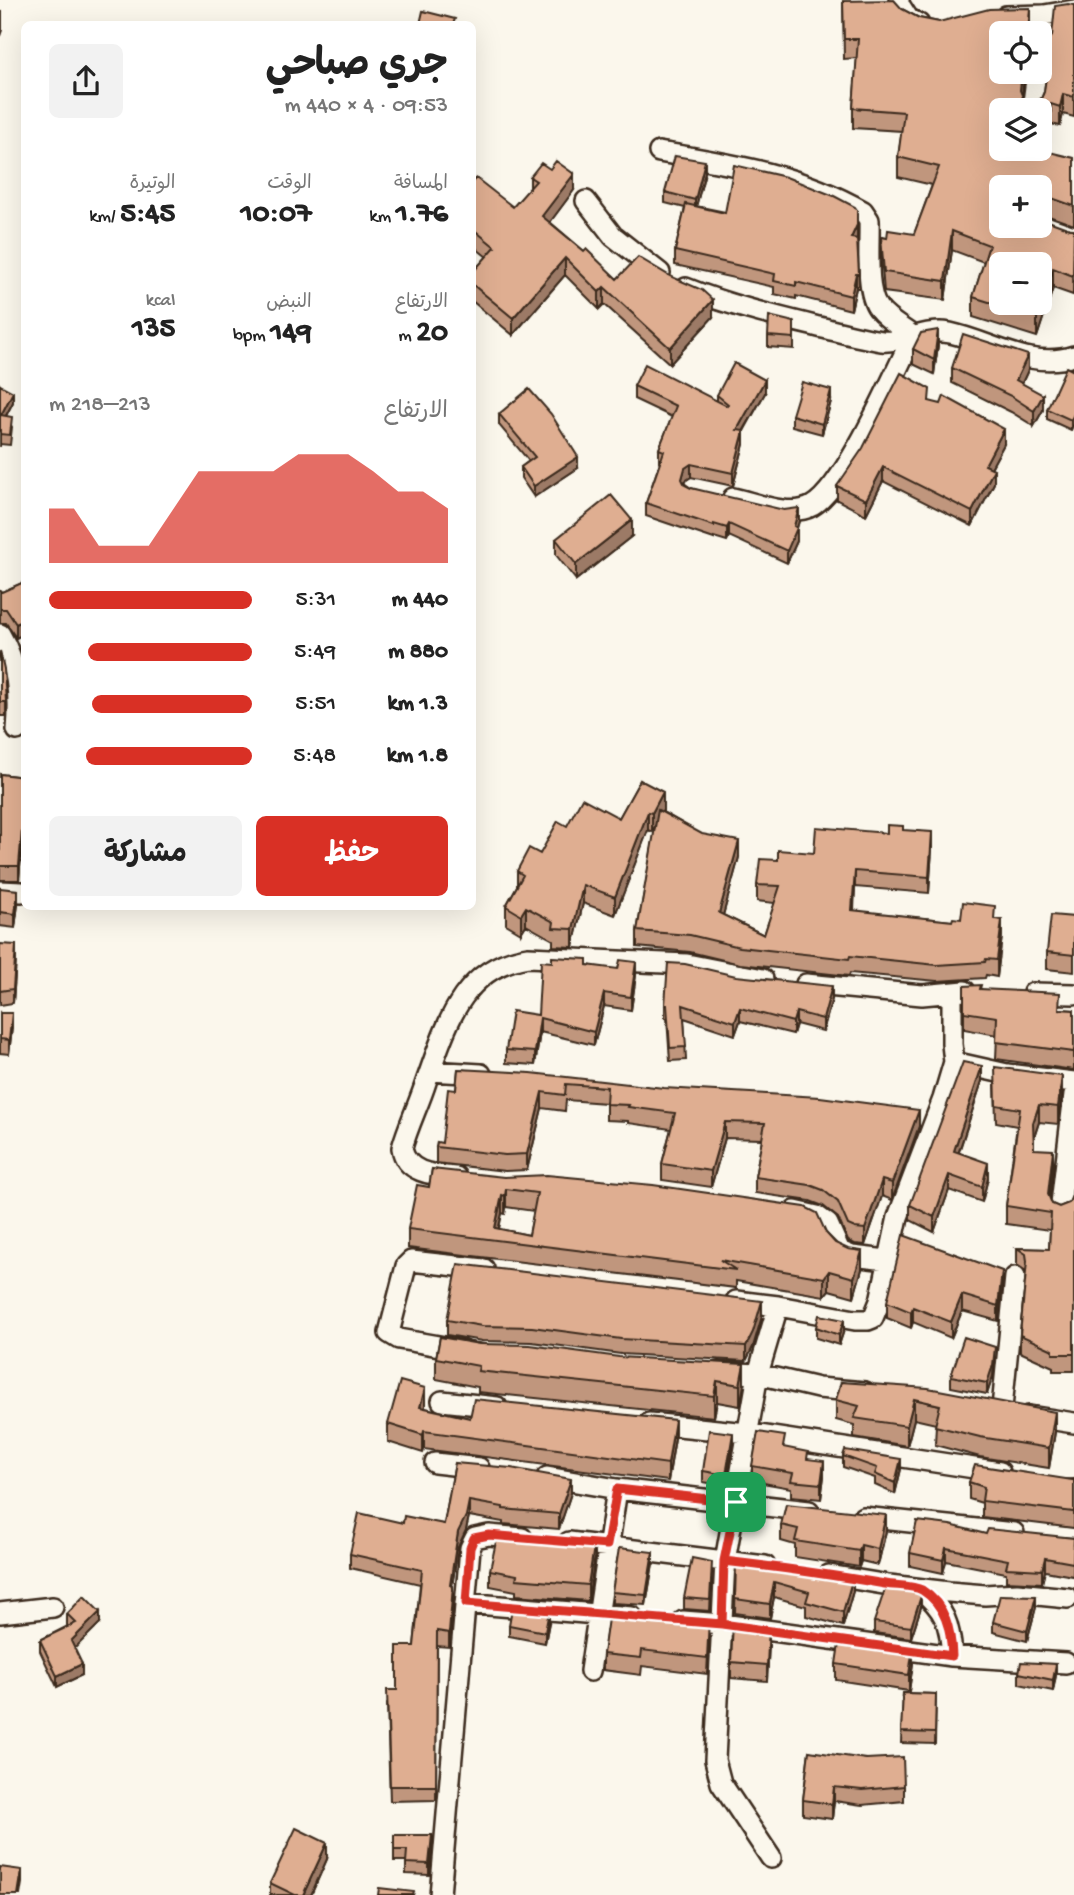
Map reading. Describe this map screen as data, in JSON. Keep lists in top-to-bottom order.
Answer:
{
  "page": {
    "map_buttons": ["+", "−"],
    "heading": ["جري صباحي", "09:53 · 4 × 440 m"],
    "stats": [
      ["المسافة", "1.76 km"],
      ["الوقت", "10:07"],
      ["الوتيرة", "5:45 /km"],
      ["الارتفاع", "20 m"],
      ["النبض", "149 bpm"],
      ["kcal", "135"]
    ],
    "chart": ["الارتفاع", "213–218 m"],
    "list": [
      {
        "name": "440 m",
        "note": "5:31"
      },
      {
        "name": "880 m",
        "note": "5:49"
      },
      {
        "name": "1.3 km",
        "note": "5:51"
      },
      {
        "name": "1.8 km",
        "note": "5:48"
      }
    ],
    "buttons": ["حفظ", "مشاركة"]
  }
}
